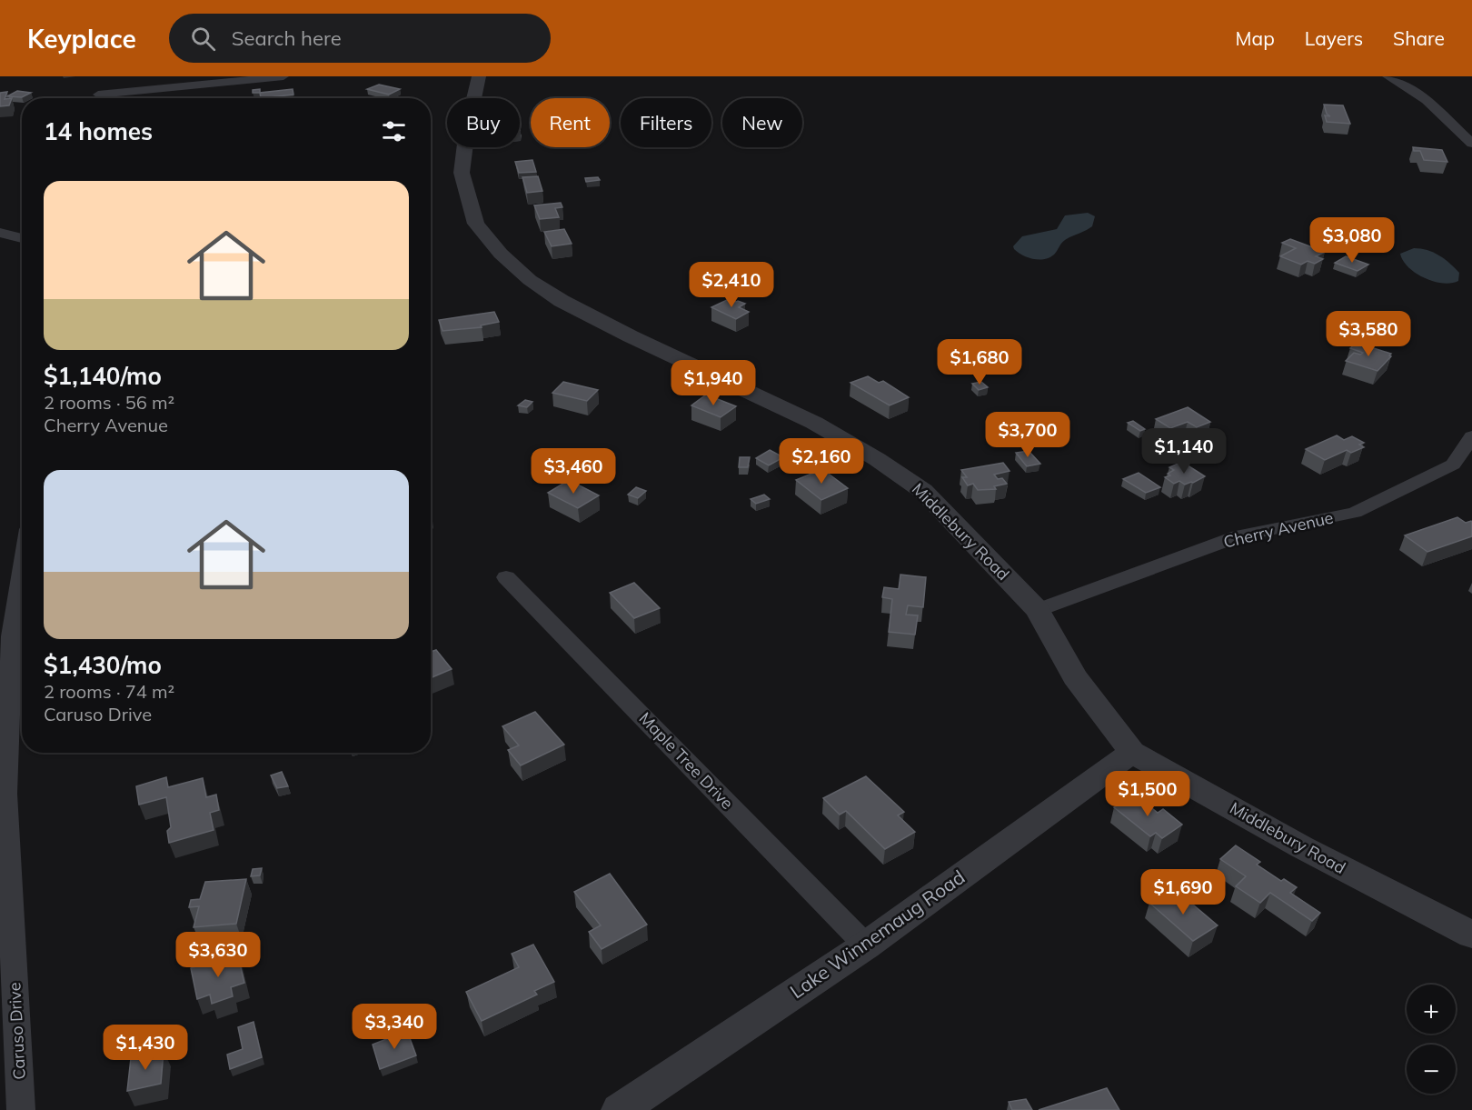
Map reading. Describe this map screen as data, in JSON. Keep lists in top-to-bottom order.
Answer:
{
  "streets": {
    "street": [
      "Cherry Avenue",
      "Middlebury Road",
      "Maple Tree Drive",
      "Lake Winnemaug Road",
      "Caruso Drive"
    ]
  },
  "crossings": [
    ["Cherry Avenue", "Middlebury Road"],
    ["Middlebury Road", "Lake Winnemaug Road"],
    ["Maple Tree Drive", "Lake Winnemaug Road"]
  ],
  "page": {
    "header": "Keyplace",
    "search": "Search here",
    "nav": ["Map", "Layers", "Share"],
    "chip": [
      "Buy",
      "Rent",
      "Filters",
      "New"
    ],
    "heading": "14 homes",
    "list": [
      {
        "name": "$1,140/mo",
        "note": "2 rooms · 56 m² · Cherry Avenue"
      },
      {
        "name": "$1,430/mo",
        "note": "2 rooms · 74 m² · Caruso Drive"
      }
    ],
    "price": [
      "$3,080",
      "$2,410",
      "$3,580",
      "$1,680",
      "$1,940",
      "$3,700",
      "$1,140",
      "$2,160",
      "$3,460",
      "$1,500",
      "$1,690",
      "$3,630",
      "$3,340",
      "$1,430"
    ],
    "map_buttons": ["+", "−"]
  }
}
